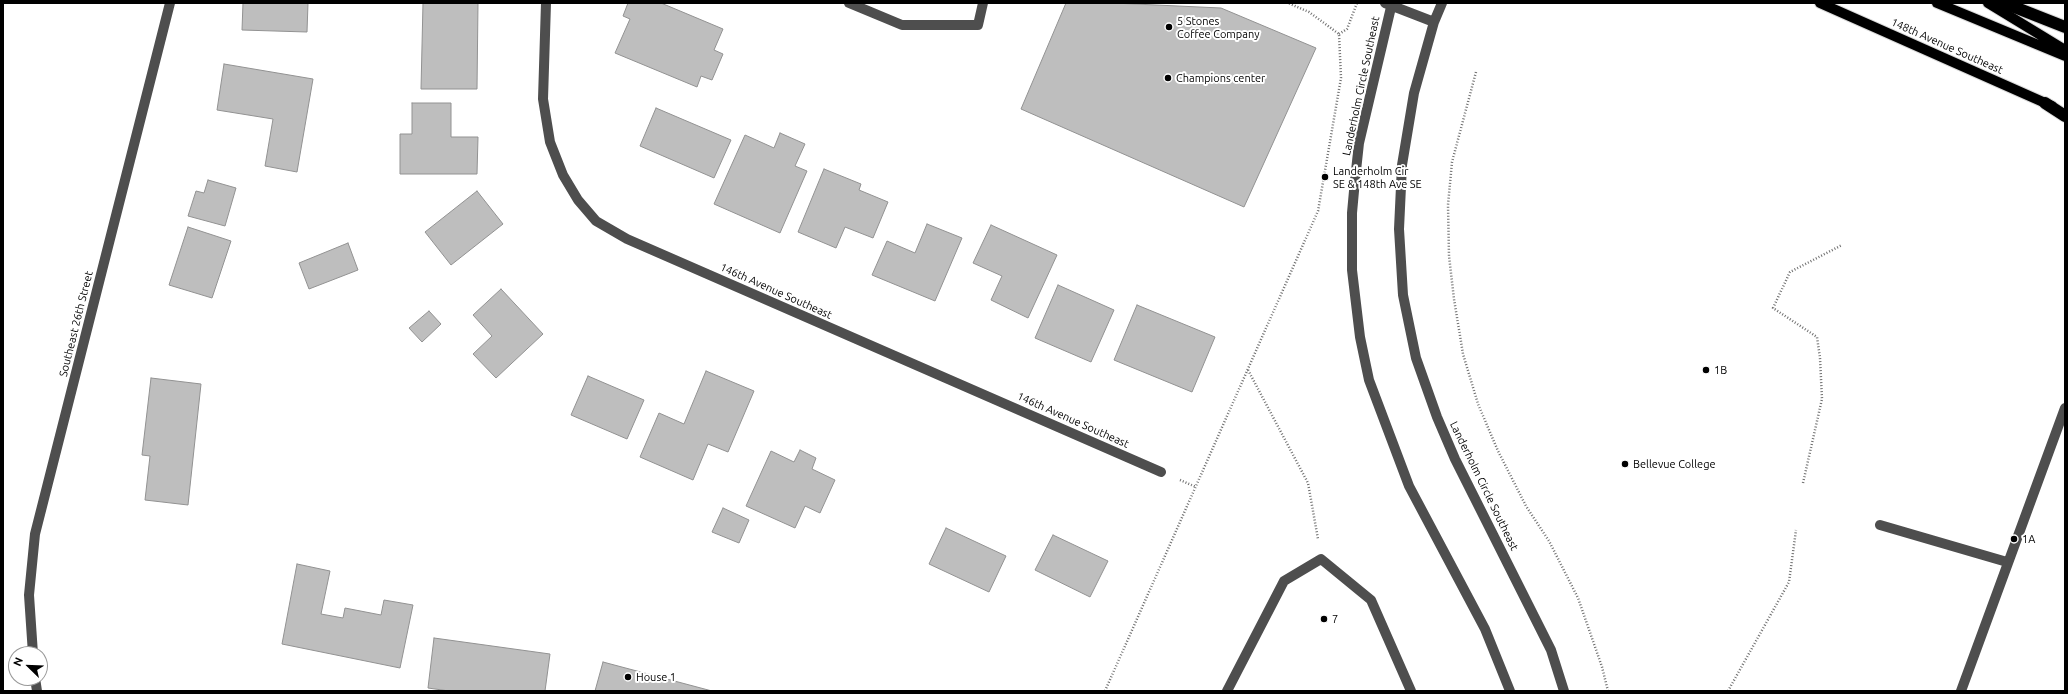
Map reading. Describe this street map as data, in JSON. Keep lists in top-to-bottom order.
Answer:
{
  "streets": {
    "main road": ["148th Avenue Southeast"],
    "street": ["Landerholm Circle Southeast", "146th Avenue Southeast", "Southeast 26th Street"]
  },
  "places": [
    "5 Stones Coffee Company",
    "Champions center",
    "Landerholm Cir SE & 148th Ave SE",
    "1B",
    "Bellevue College",
    "1A",
    "7",
    "House 1"
  ],
  "north": "top left"
}
